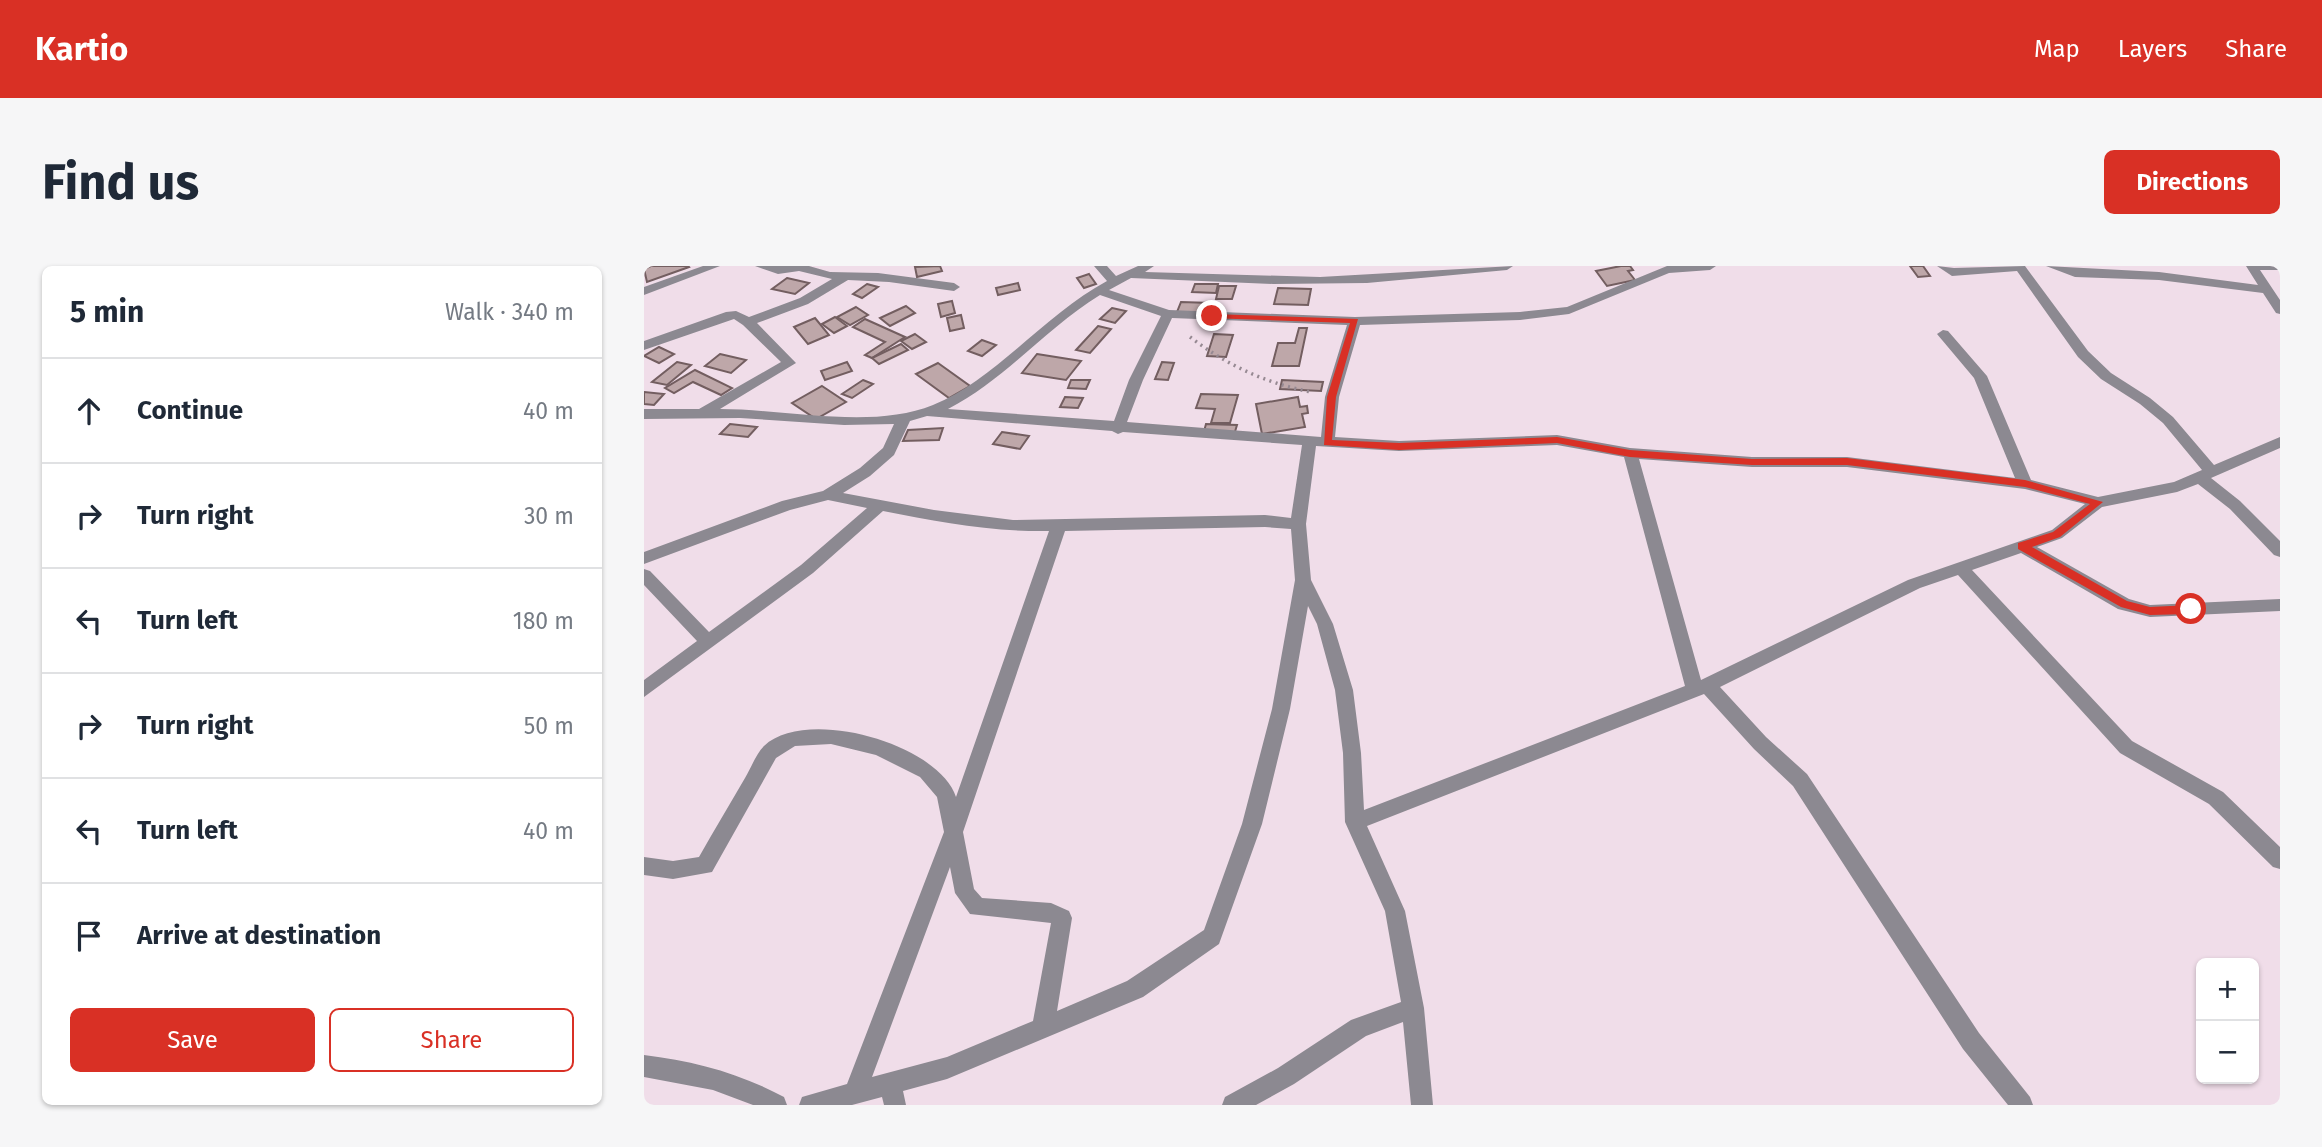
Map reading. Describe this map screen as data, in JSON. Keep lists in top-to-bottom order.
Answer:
{
  "page": {
    "header": "Kartio",
    "nav": ["Map", "Layers", "Share"],
    "buttons": [
      "Directions",
      ["Save", "Share"]
    ],
    "title": "Find us",
    "heading": ["5 min", "Walk · 340 m"],
    "list": [
      ["Continue", "40 m"],
      ["Turn right", "30 m"],
      ["Turn left", "180 m"],
      ["Turn right", "50 m"],
      ["Turn left", "40 m"],
      "Arrive at destination"
    ],
    "map_buttons": ["+", "−"]
  }
}
